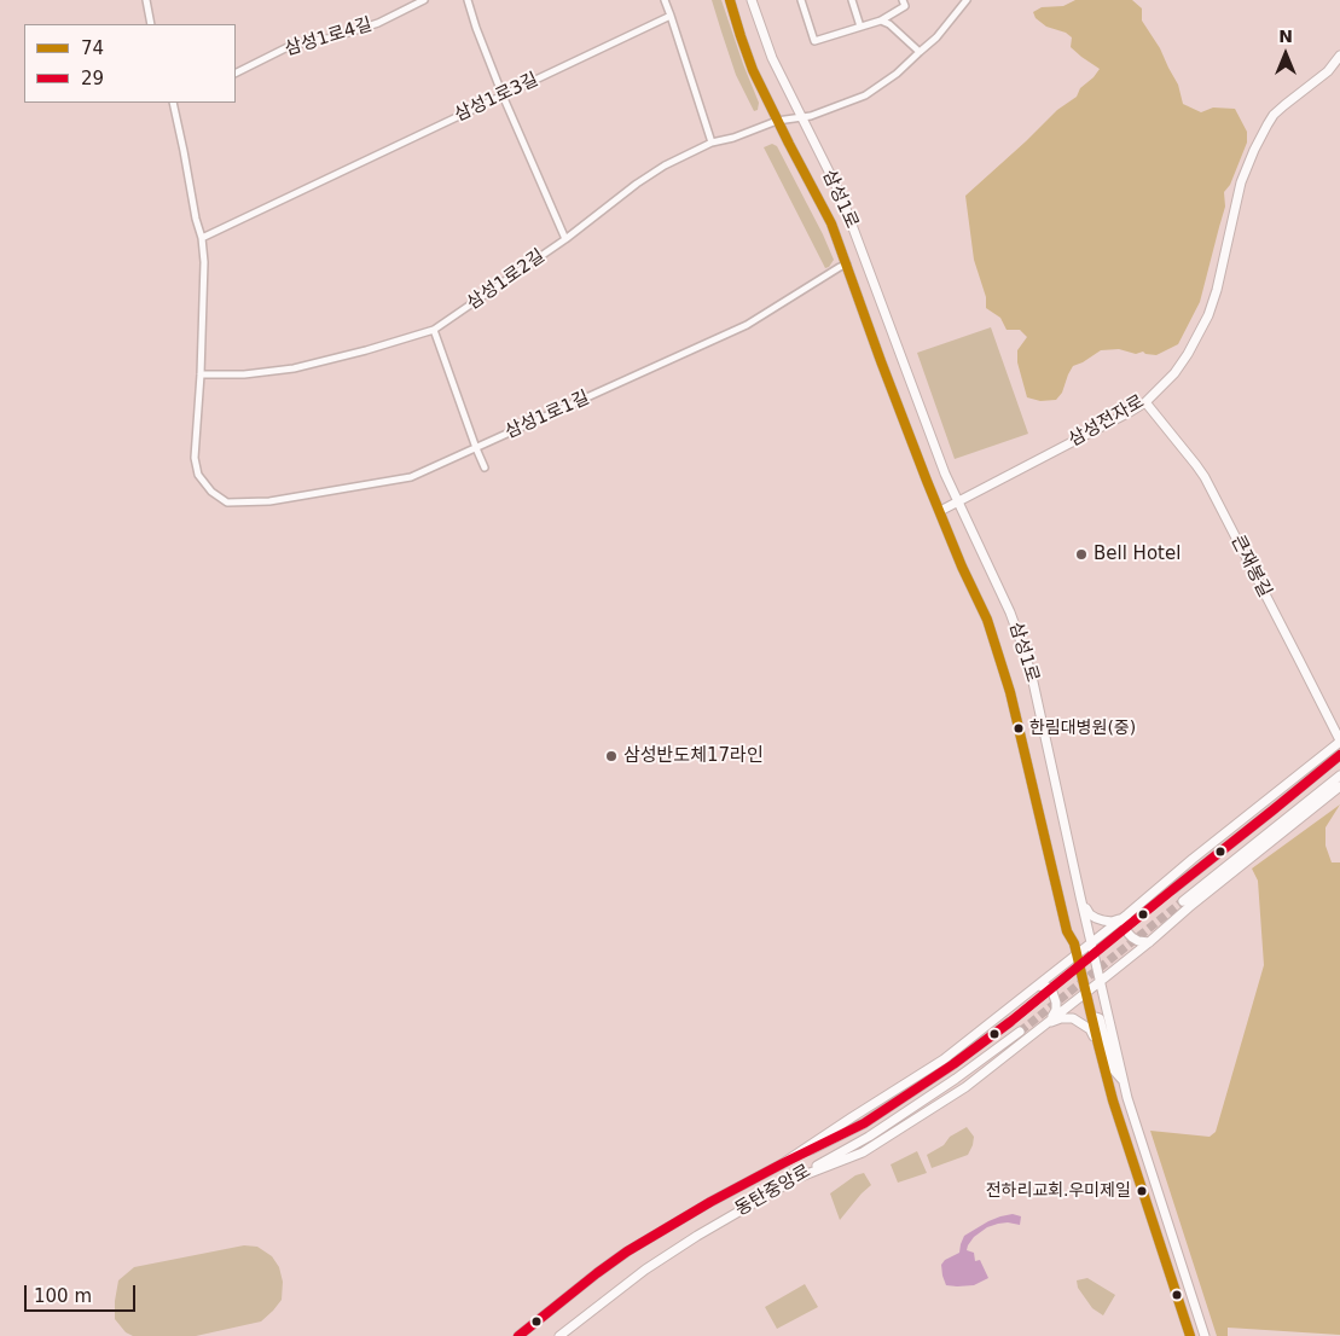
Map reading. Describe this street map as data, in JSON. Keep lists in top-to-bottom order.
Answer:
{
  "streets": {
    "street": [
      "삼성1로4길",
      "삼성1로3길",
      "삼성1로",
      "삼성1로2길",
      "삼성1로1길",
      "삼성전자로",
      "큰재봉길",
      "동탄중앙로"
    ]
  },
  "crossings": [
    ["삼성1로", "삼성1로2길"],
    ["삼성1로", "삼성1로1길"],
    ["삼성1로", "삼성전자로"],
    ["삼성1로2길", "삼성1로1길"],
    ["삼성전자로", "큰재봉길"]
  ],
  "places": [
    "Bell Hotel",
    "한림대병원(중)",
    "삼성반도체17라인",
    "전하리교회.우미제일"
  ],
  "lines": ["transit line 74", "transit line 29"],
  "legend": ["74", "29"],
  "scale_bar": "100 m",
  "north": "top"
}
